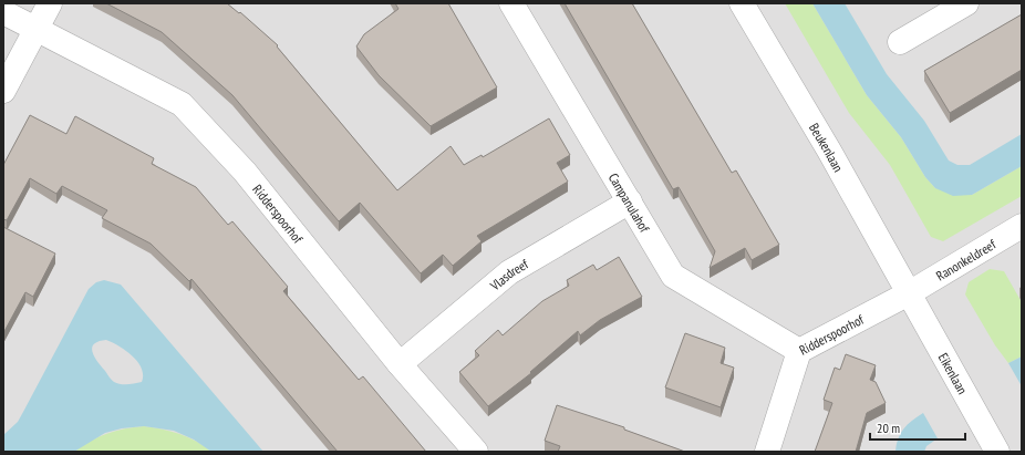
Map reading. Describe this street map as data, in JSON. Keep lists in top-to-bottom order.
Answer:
{
  "streets": {
    "street": [
      "Beukenlaan",
      "Campanulahof",
      "Ridderspoorhof",
      "Ranonkeldreef",
      "Vlasdreef",
      "Eikenlaan"
    ]
  },
  "crossings": [
    ["Beukenlaan", "Ridderspoorhof"],
    ["Beukenlaan", "Ranonkeldreef"],
    ["Beukenlaan", "Eikenlaan"],
    ["Campanulahof", "Ridderspoorhof"],
    ["Campanulahof", "Vlasdreef"],
    ["Ridderspoorhof", "Ranonkeldreef"],
    ["Ridderspoorhof", "Vlasdreef"],
    ["Ridderspoorhof", "Eikenlaan"],
    ["Ranonkeldreef", "Eikenlaan"]
  ],
  "scale_bar": "20 m"
}
